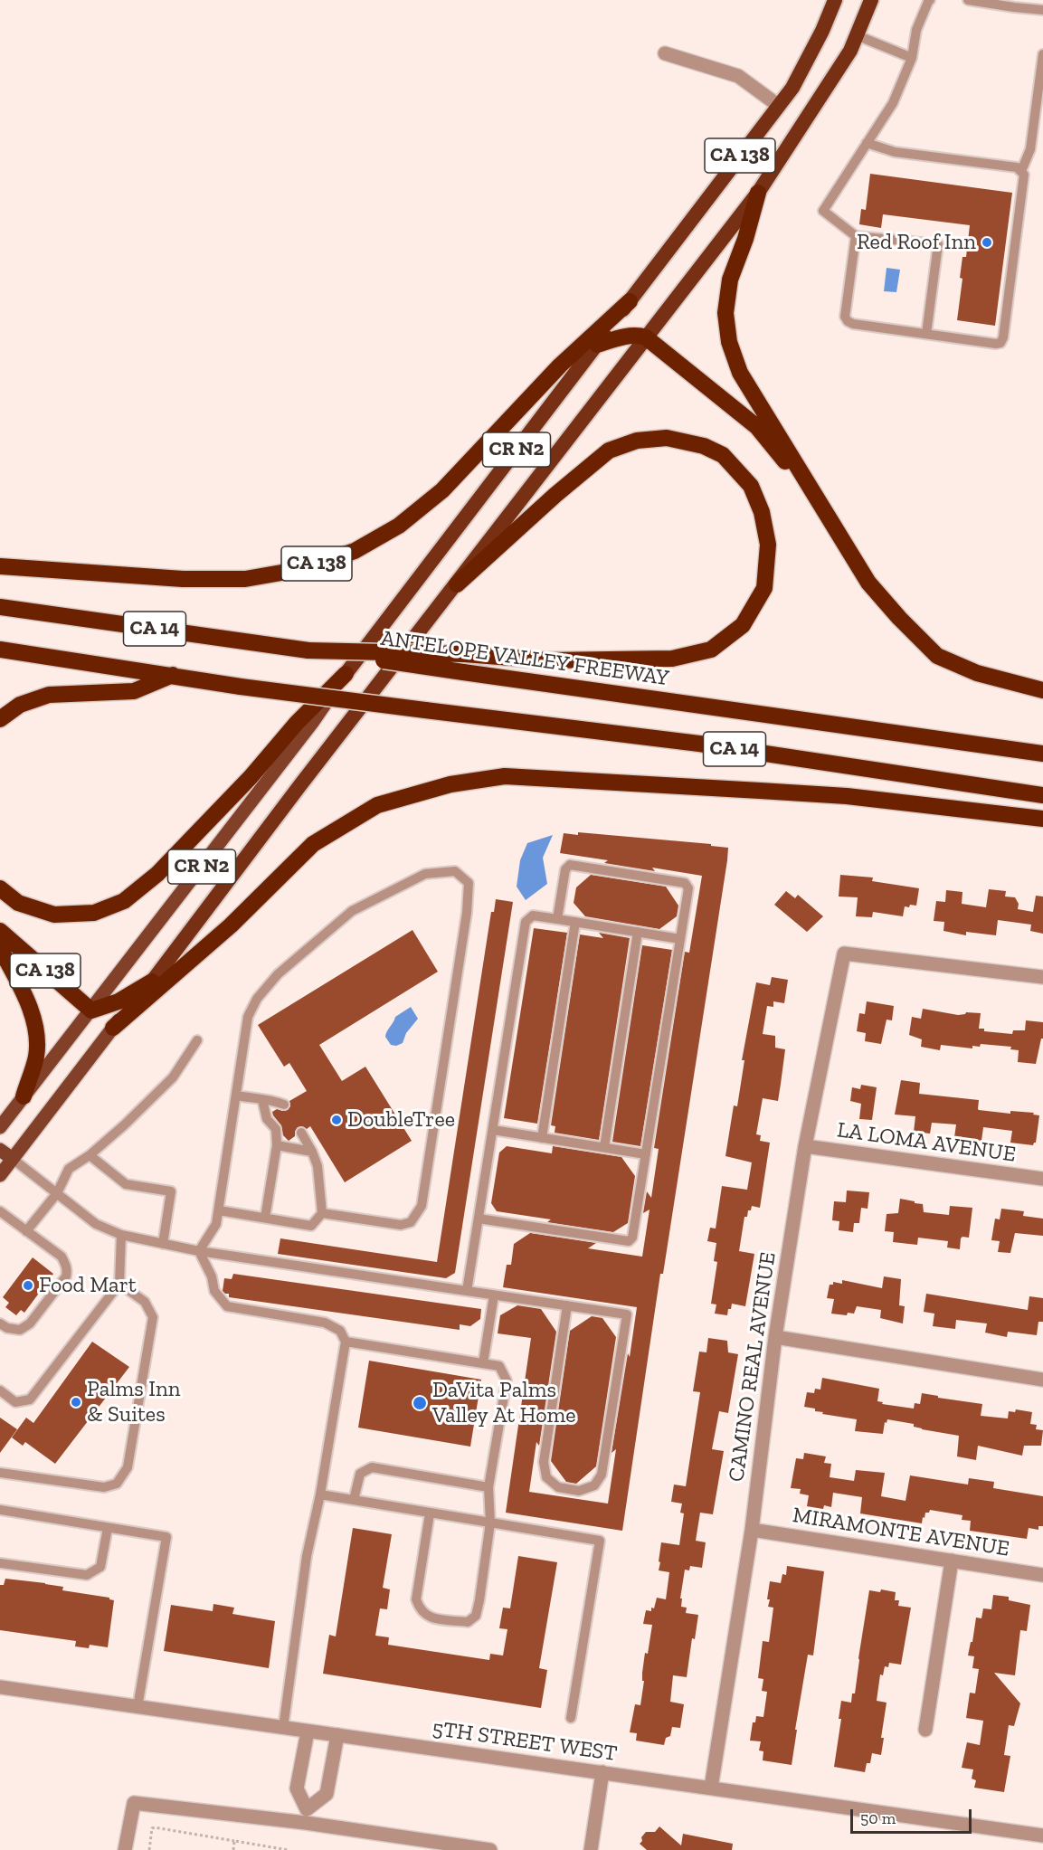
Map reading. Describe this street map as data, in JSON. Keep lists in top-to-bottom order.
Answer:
{
  "streets": {
    "highway": [
      "CA 138",
      "CR N2",
      "CA 14",
      "ANTELOPE VALLEY FREEWAY"
    ],
    "street": [
      "LA LOMA AVENUE",
      "CAMINO REAL AVENUE",
      "MIRAMONTE AVENUE",
      "5TH STREET WEST"
    ]
  },
  "crossings": [
    ["CA 138", "CR N2"],
    ["LA LOMA AVENUE", "CAMINO REAL AVENUE"],
    ["CAMINO REAL AVENUE", "MIRAMONTE AVENUE"],
    ["CAMINO REAL AVENUE", "5TH STREET WEST"]
  ],
  "places": [
    "Red Roof Inn",
    "DoubleTree",
    "Food Mart",
    "Palms Inn & Suites",
    "DaVita Palms Valley At Home"
  ],
  "scale_bar": "50 m"
}
